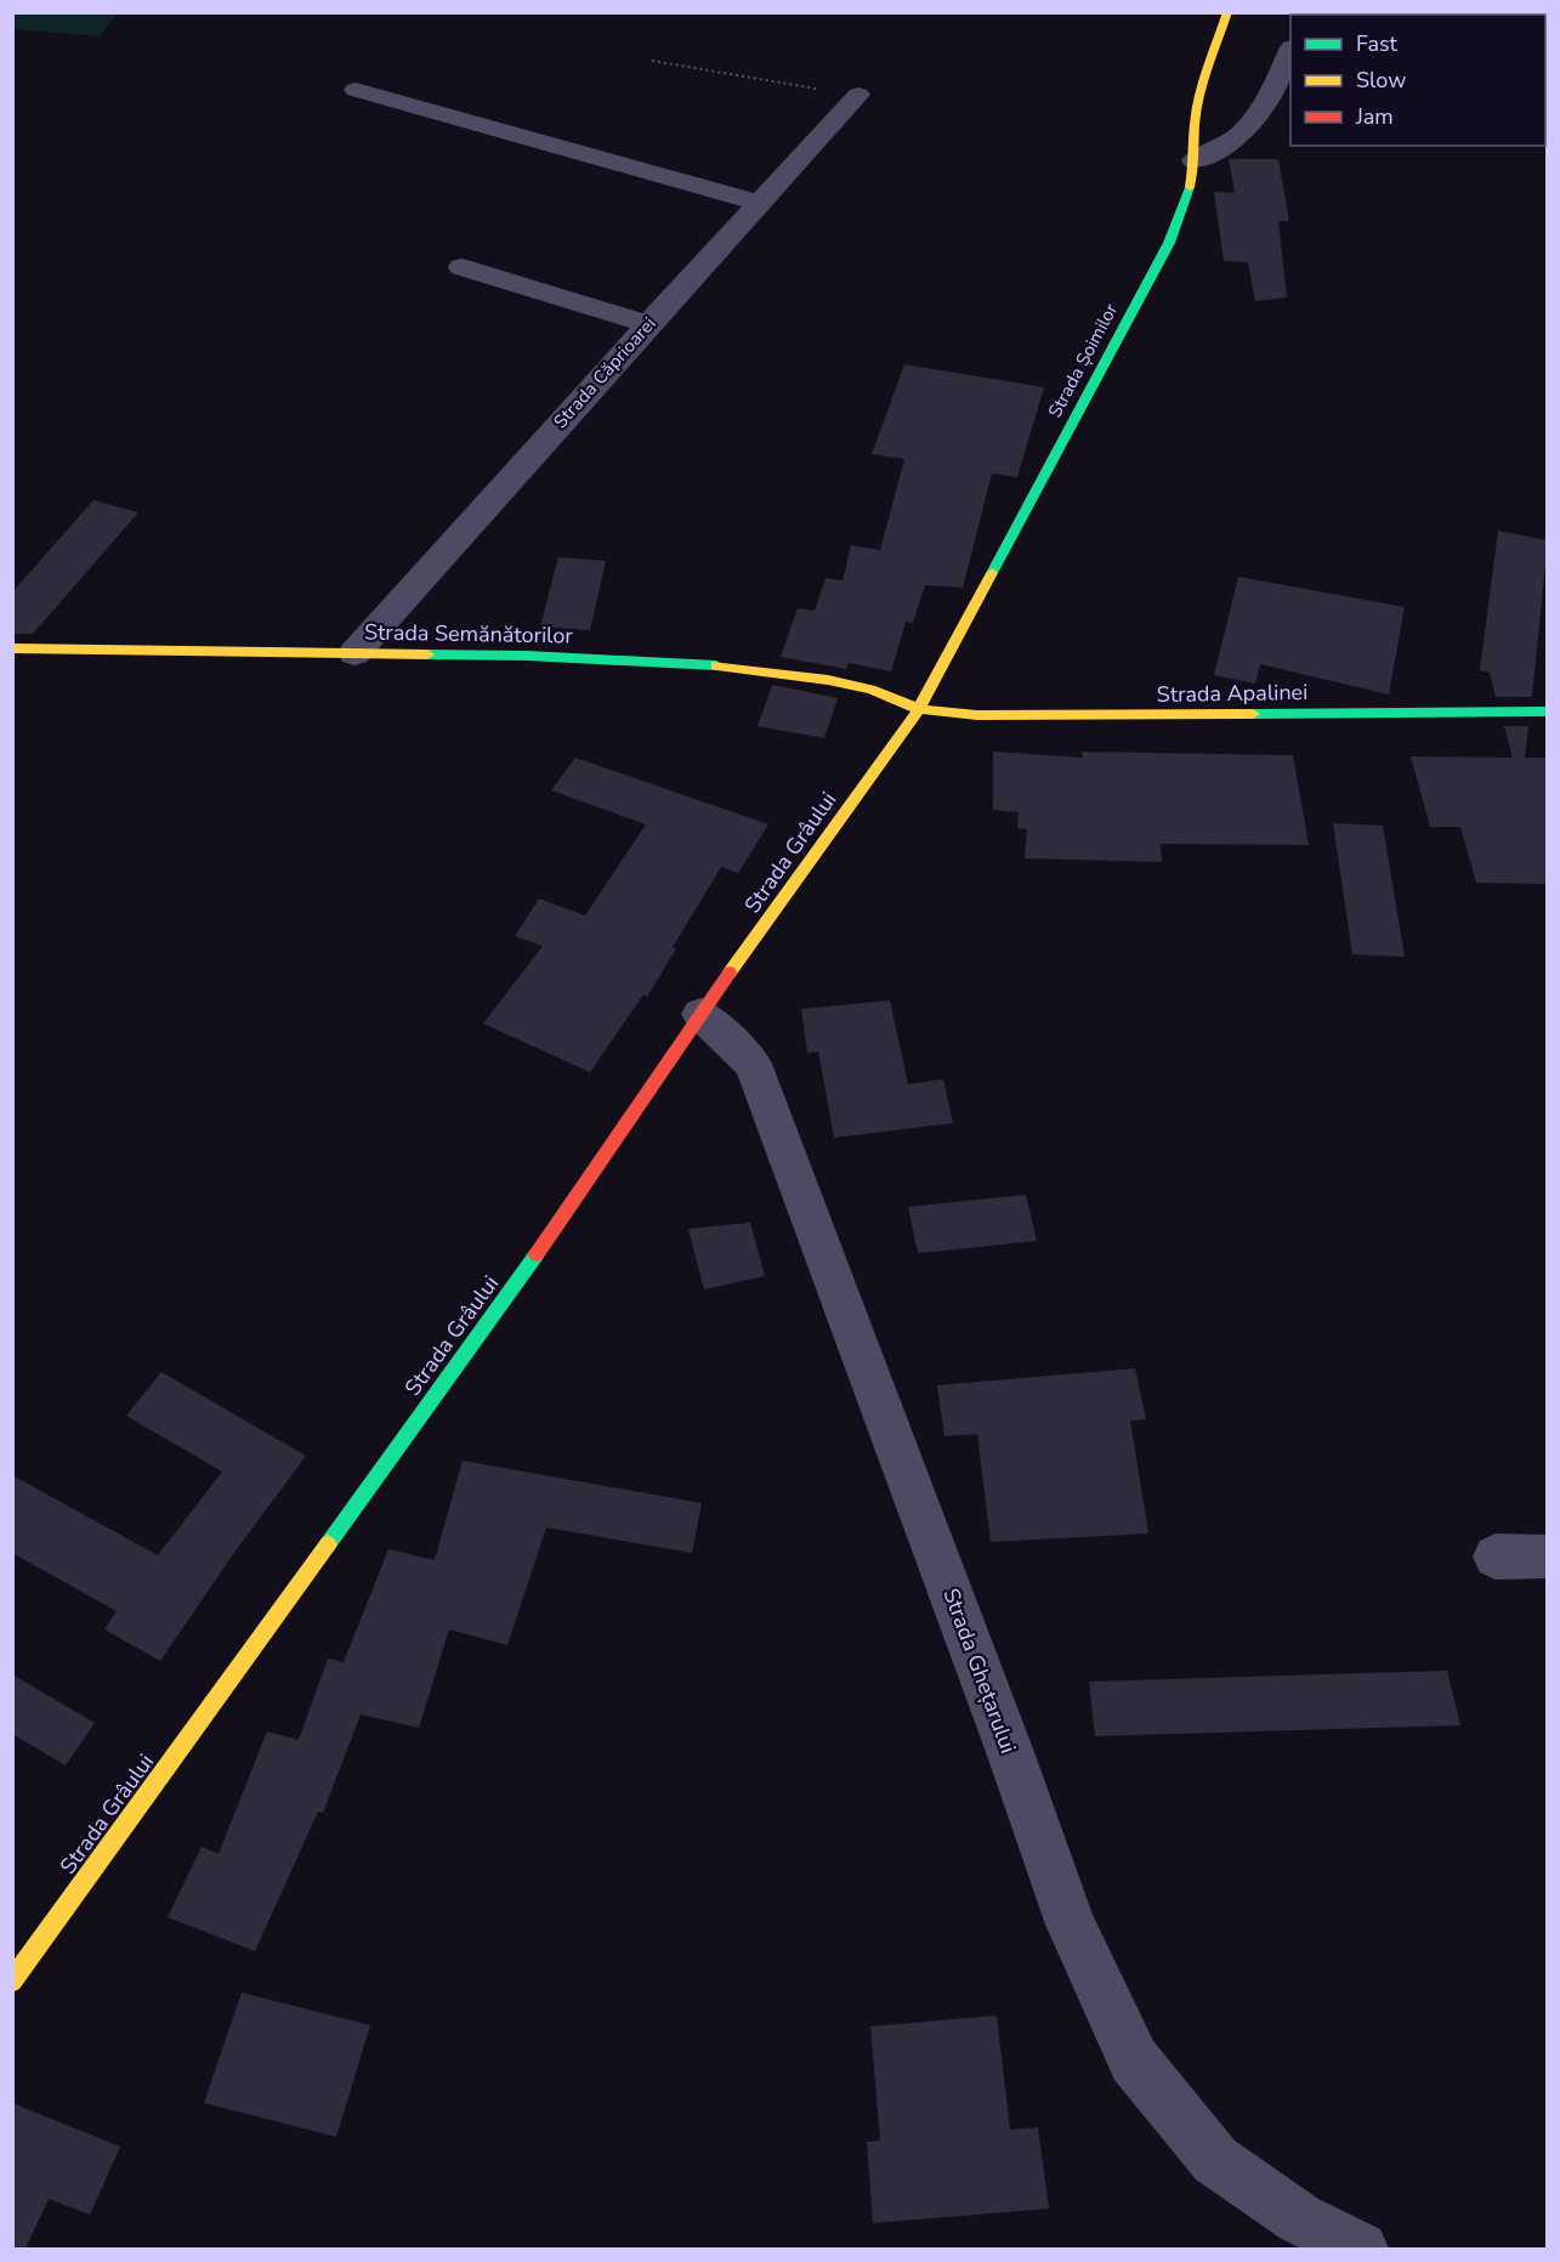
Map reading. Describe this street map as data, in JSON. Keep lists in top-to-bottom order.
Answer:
{
  "streets": {
    "street": [
      "Strada Șoimilor",
      "Strada Căprioarei",
      "Strada Semănătorilor",
      "Strada Apalinei",
      "Strada Grâului",
      "Strada Ghețarului"
    ]
  },
  "crossings": [
    ["Strada Șoimilor", "Strada Semănătorilor"],
    ["Strada Șoimilor", "Strada Apalinei"],
    ["Strada Șoimilor", "Strada Grâului"],
    ["Strada Căprioarei", "Strada Semănătorilor"],
    ["Strada Semănătorilor", "Strada Apalinei"],
    ["Strada Semănătorilor", "Strada Grâului"],
    ["Strada Apalinei", "Strada Grâului"],
    ["Strada Grâului", "Strada Ghețarului"]
  ],
  "legend": ["Fast", "Slow", "Jam"]
}
